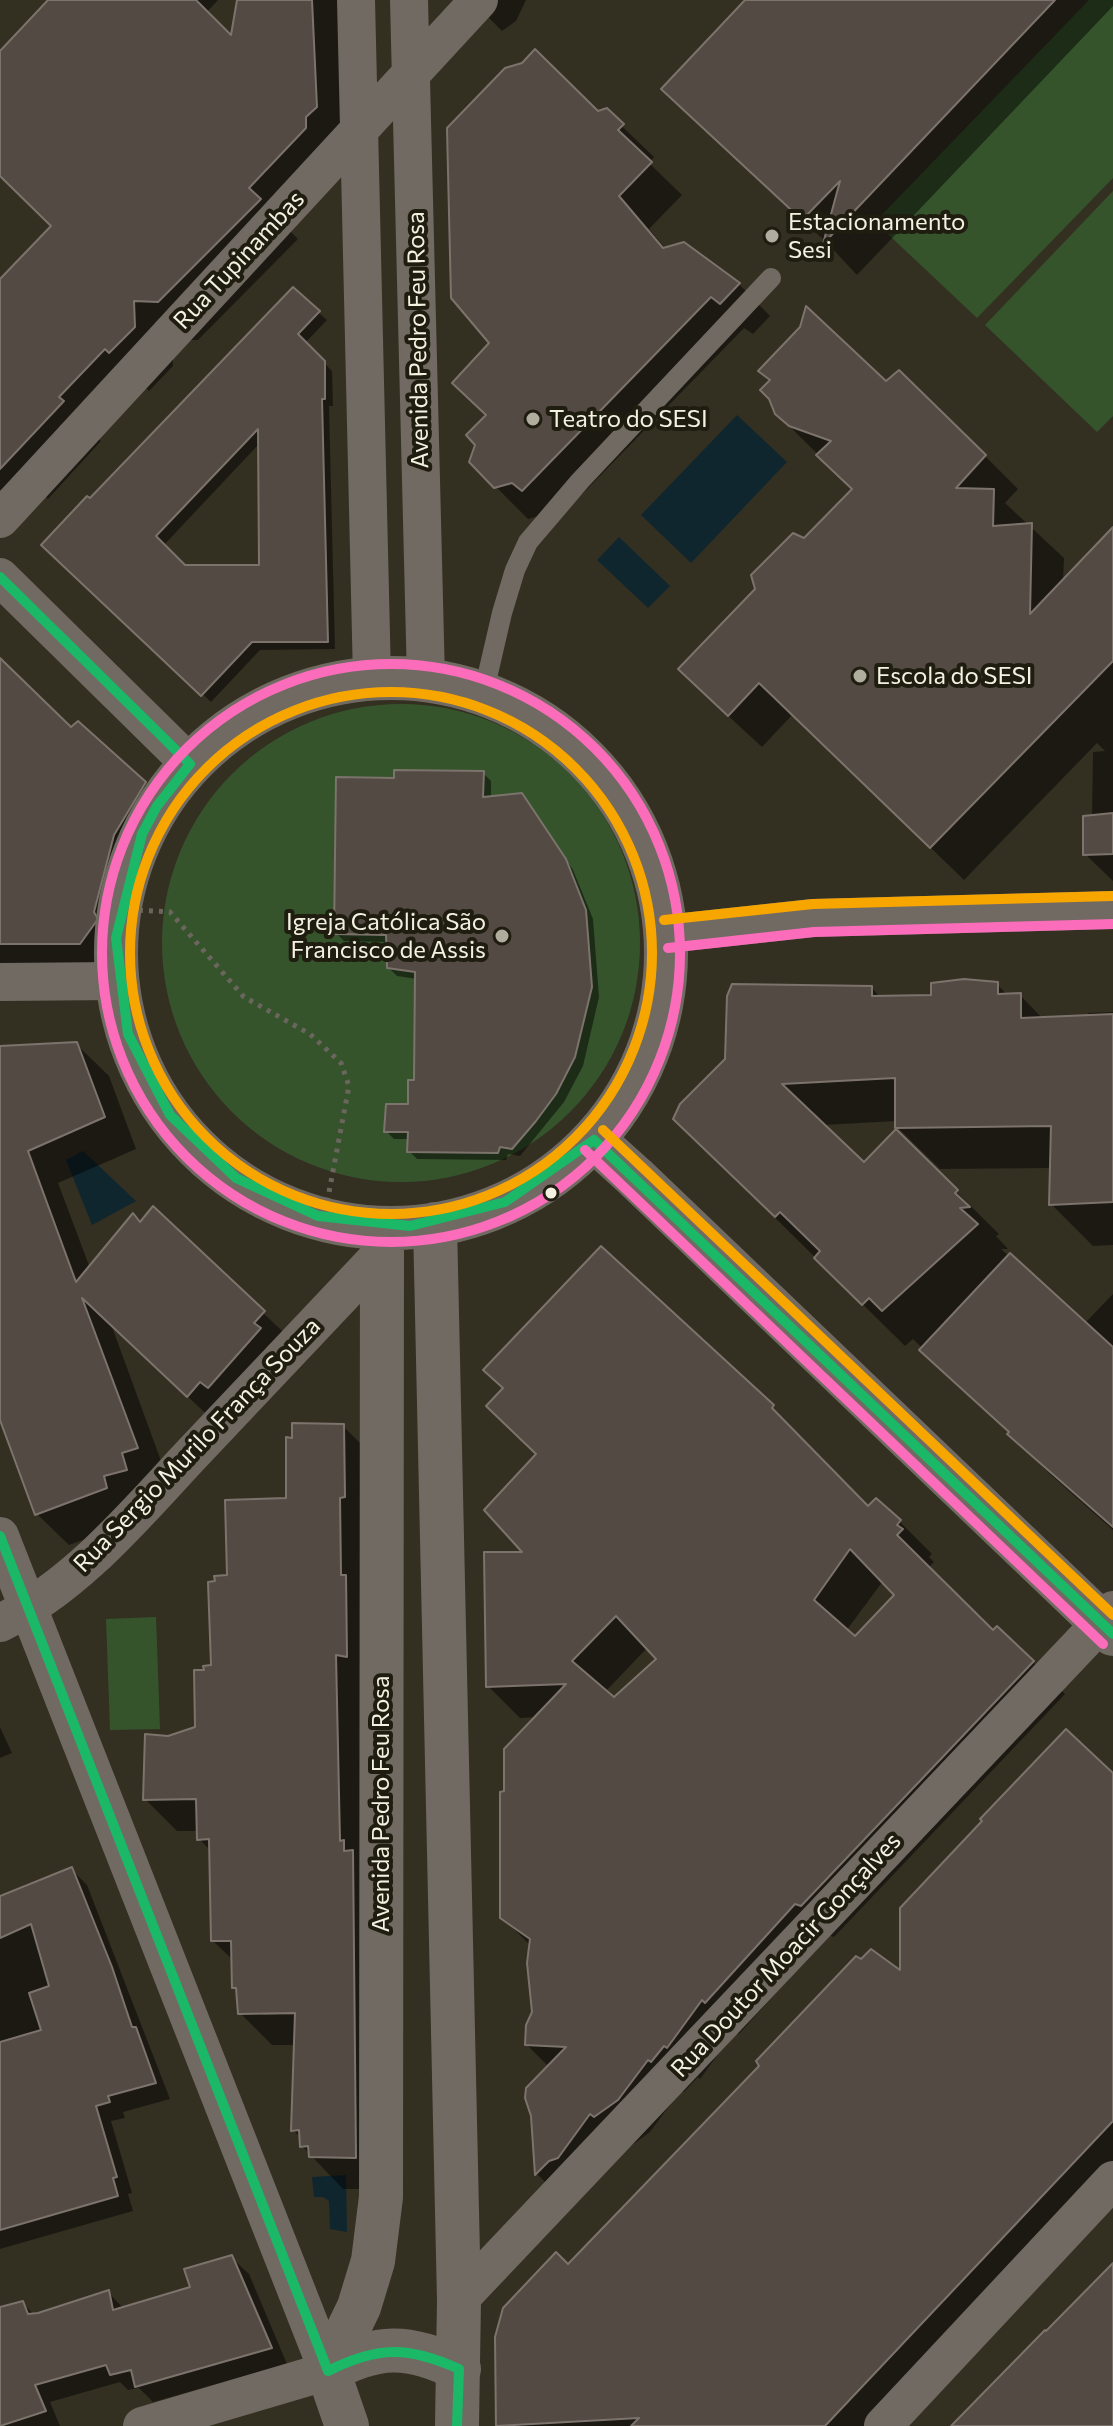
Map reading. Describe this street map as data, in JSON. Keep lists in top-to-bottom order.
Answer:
{
  "streets": {
    "street": [
      "Rua Tupinambas",
      "Avenida Pedro Feu Rosa",
      "Rua Sergio Murilo França Souza",
      "Rua Doutor Moacir Gonçalves"
    ]
  },
  "crossings": [
    ["Rua Tupinambas", "Avenida Pedro Feu Rosa"],
    ["Avenida Pedro Feu Rosa", "Rua Sergio Murilo França Souza"]
  ],
  "places": [
    "Estacionamento Sesi",
    "Teatro do SESI",
    "Escola do SESI",
    "Igreja Católica São Francisco de Assis"
  ]
}
